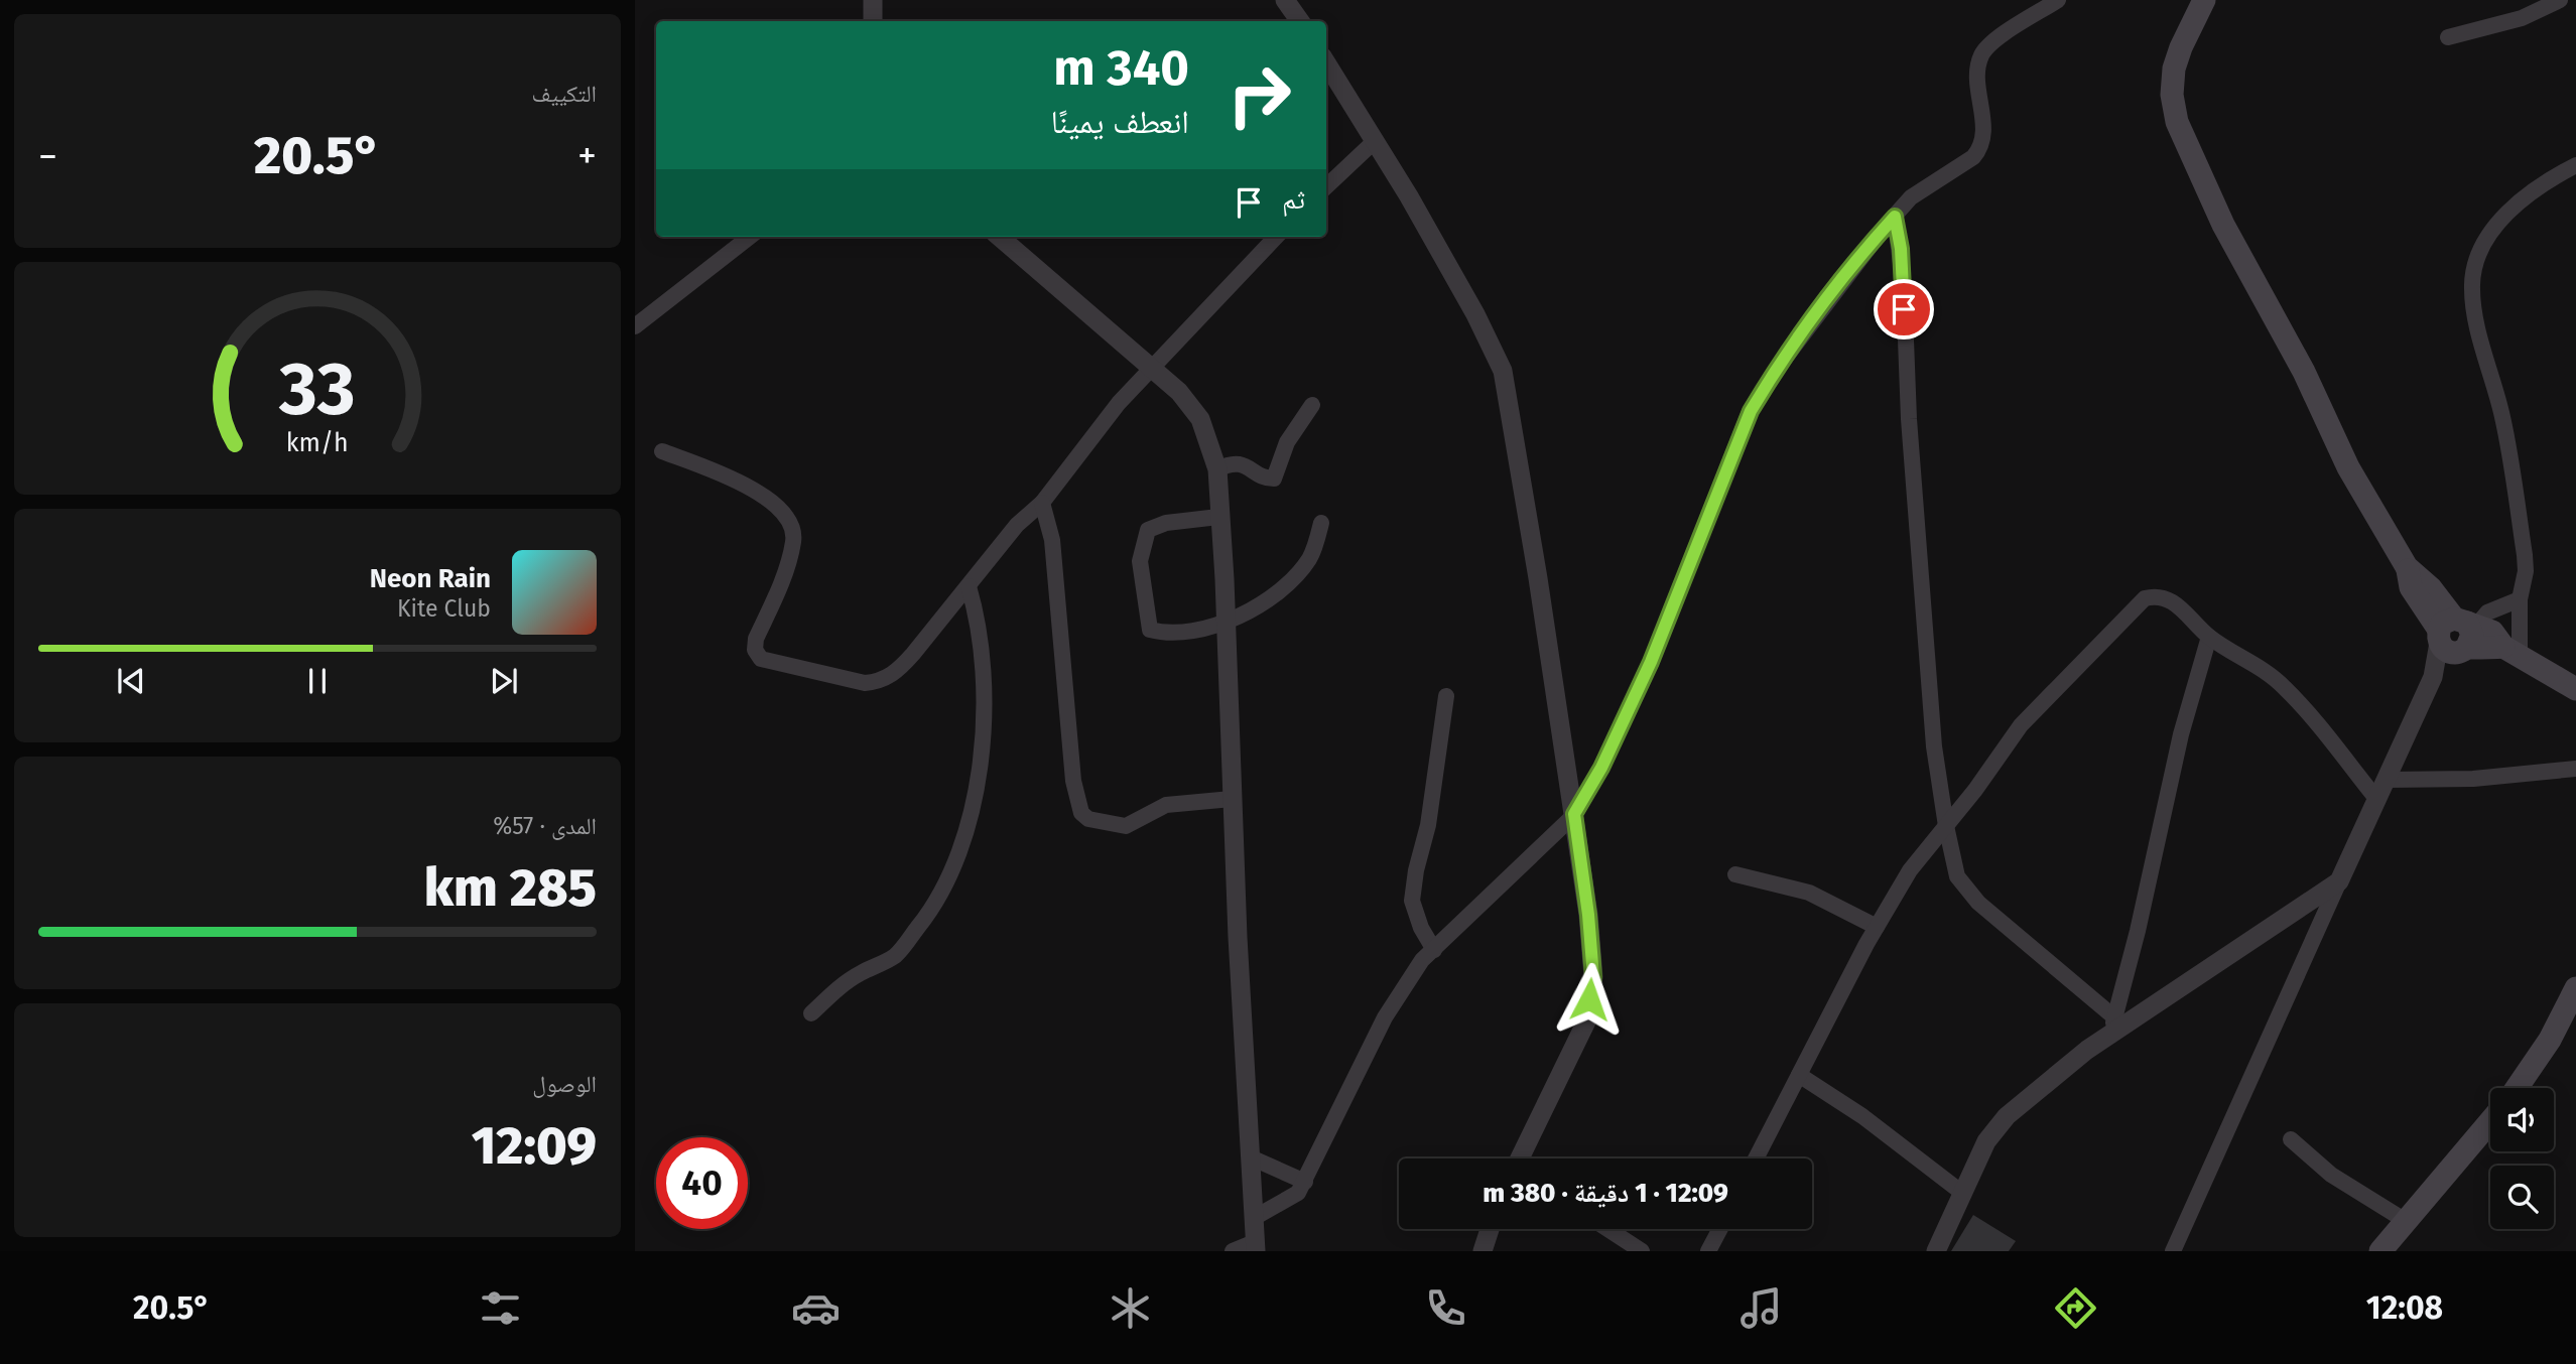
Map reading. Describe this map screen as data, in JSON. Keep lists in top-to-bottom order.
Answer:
{
  "page": {
    "tile": [
      "التكييف",
      ["المدى · 57%", "285 km"],
      ["الوصول", "12:09"]
    ],
    "turn": ["340 m", "انعطف يمينًا"],
    "heat": ["−", "20.5°", "+"],
    "then": "ثم",
    "song": ["Neon Rain", "Kite Club"],
    "limit": "40",
    "trip": "12:09 · 1 دقيقة · 380 m",
    "tabs": ["12:08", "20.5°"],
    "gauge": ["33", "km/h"]
  }
}
